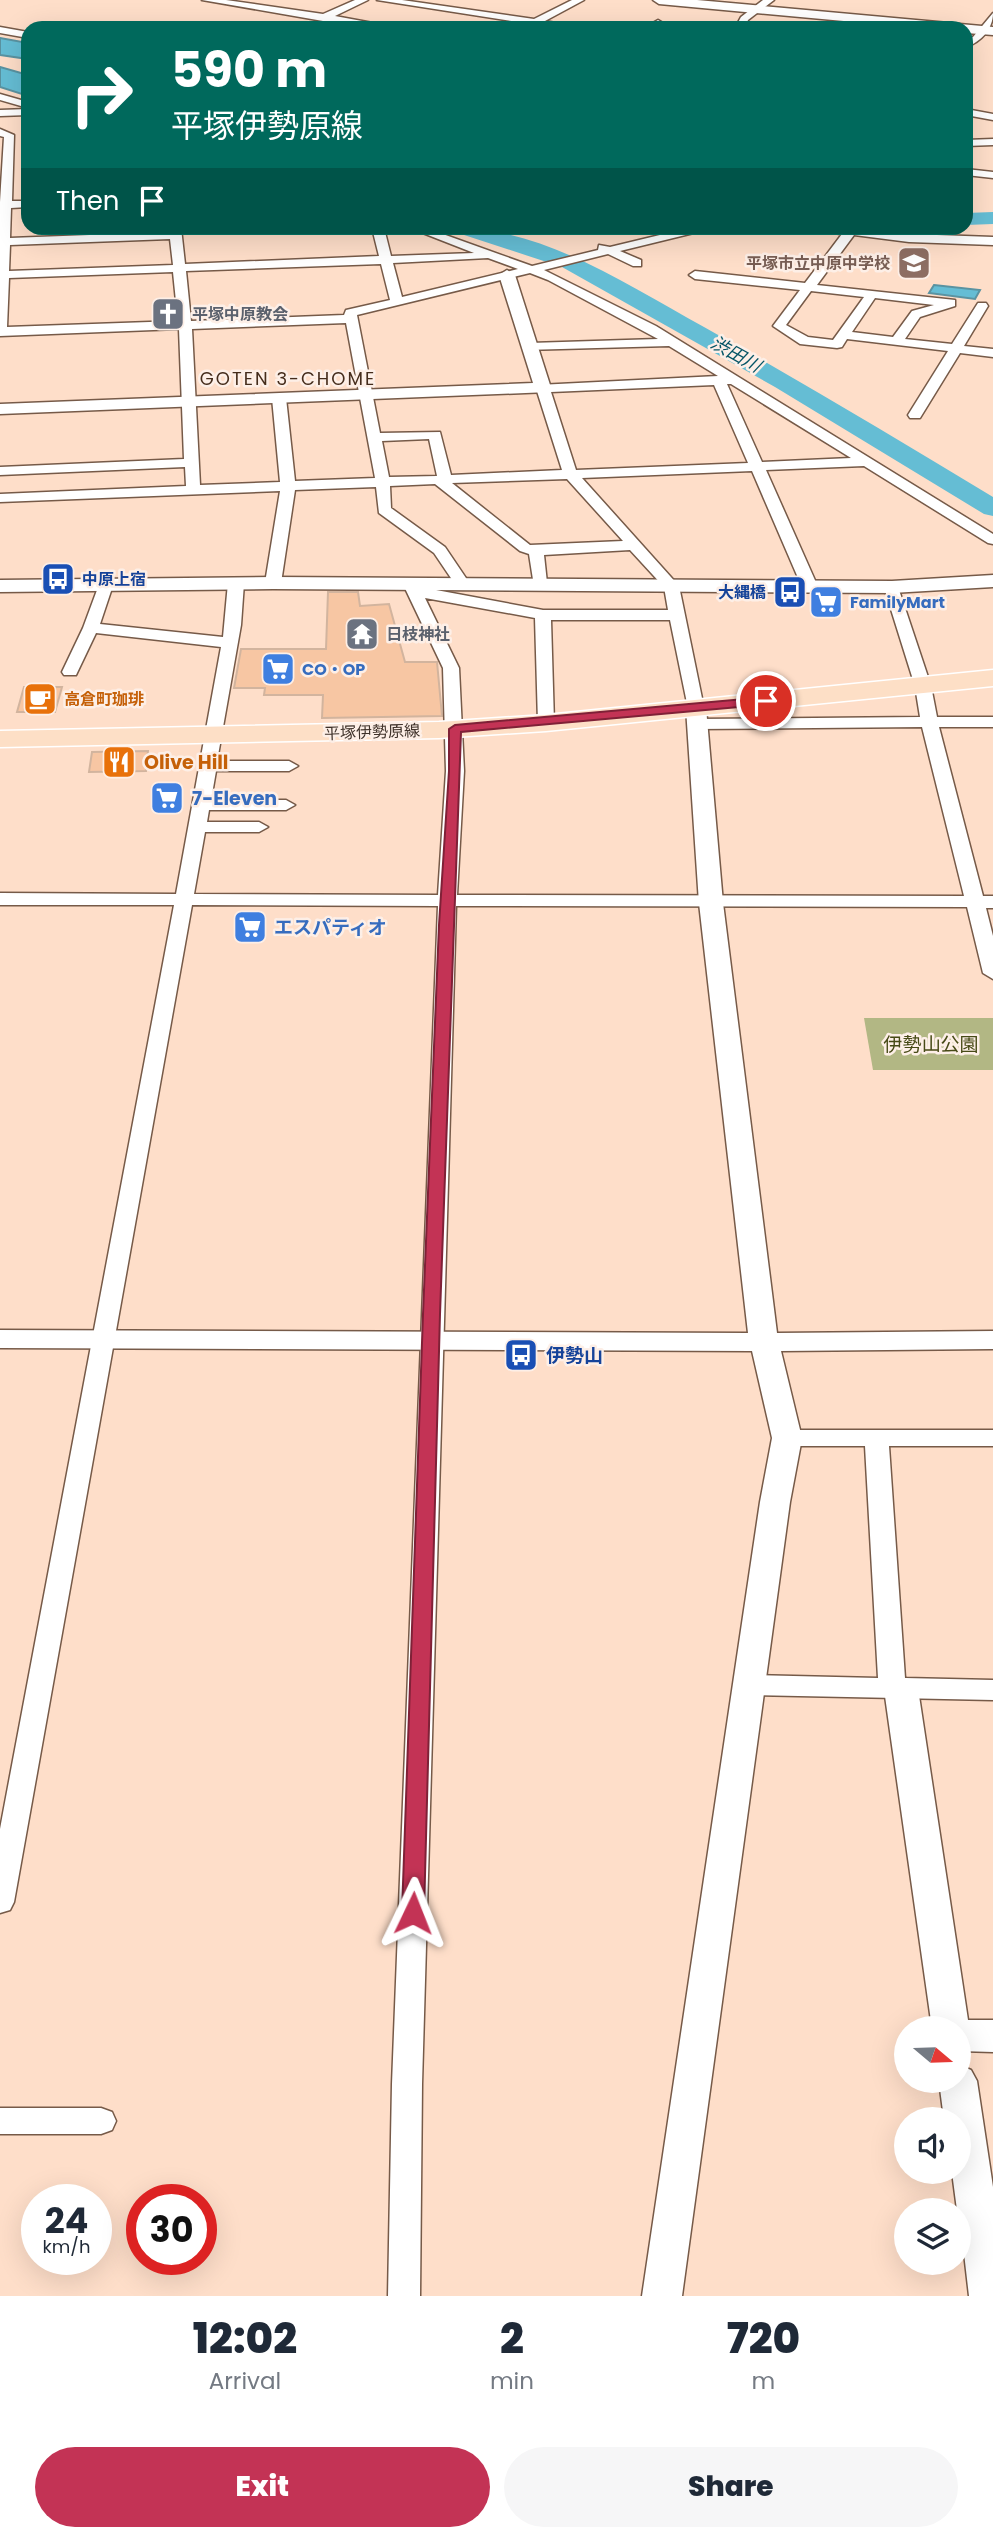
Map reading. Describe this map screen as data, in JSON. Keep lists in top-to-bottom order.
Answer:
{
  "streets": {
    "main road": ["平塚伊勢原線"]
  },
  "districts": ["GOTEN 3-CHOME"],
  "water": ["渋田川"],
  "parks": ["伊勢山公園"],
  "places": {
    "school or university": ["平塚市立中原中学校"],
    "church": ["平塚中原教会"],
    "bus stop": ["中原上宿", "大縄橋", "伊勢山"],
    "supermarket": [
      "FamilyMart",
      "CO・OP",
      "7-Eleven",
      "エスパティオ"
    ],
    "temple": ["日枝神社"],
    "cafe": ["高倉町珈琲"],
    "restaurant": ["Olive Hill"]
  },
  "north": "right",
  "page": {
    "turn": ["590 m", "平塚伊勢原線"],
    "then": "Then",
    "speed": "24 km/h",
    "limit": "30",
    "eta": [
      "12:02",
      "Arrival",
      "2",
      "min",
      "720",
      "m"
    ],
    "buttons": ["Exit", "Share"]
  }
}
